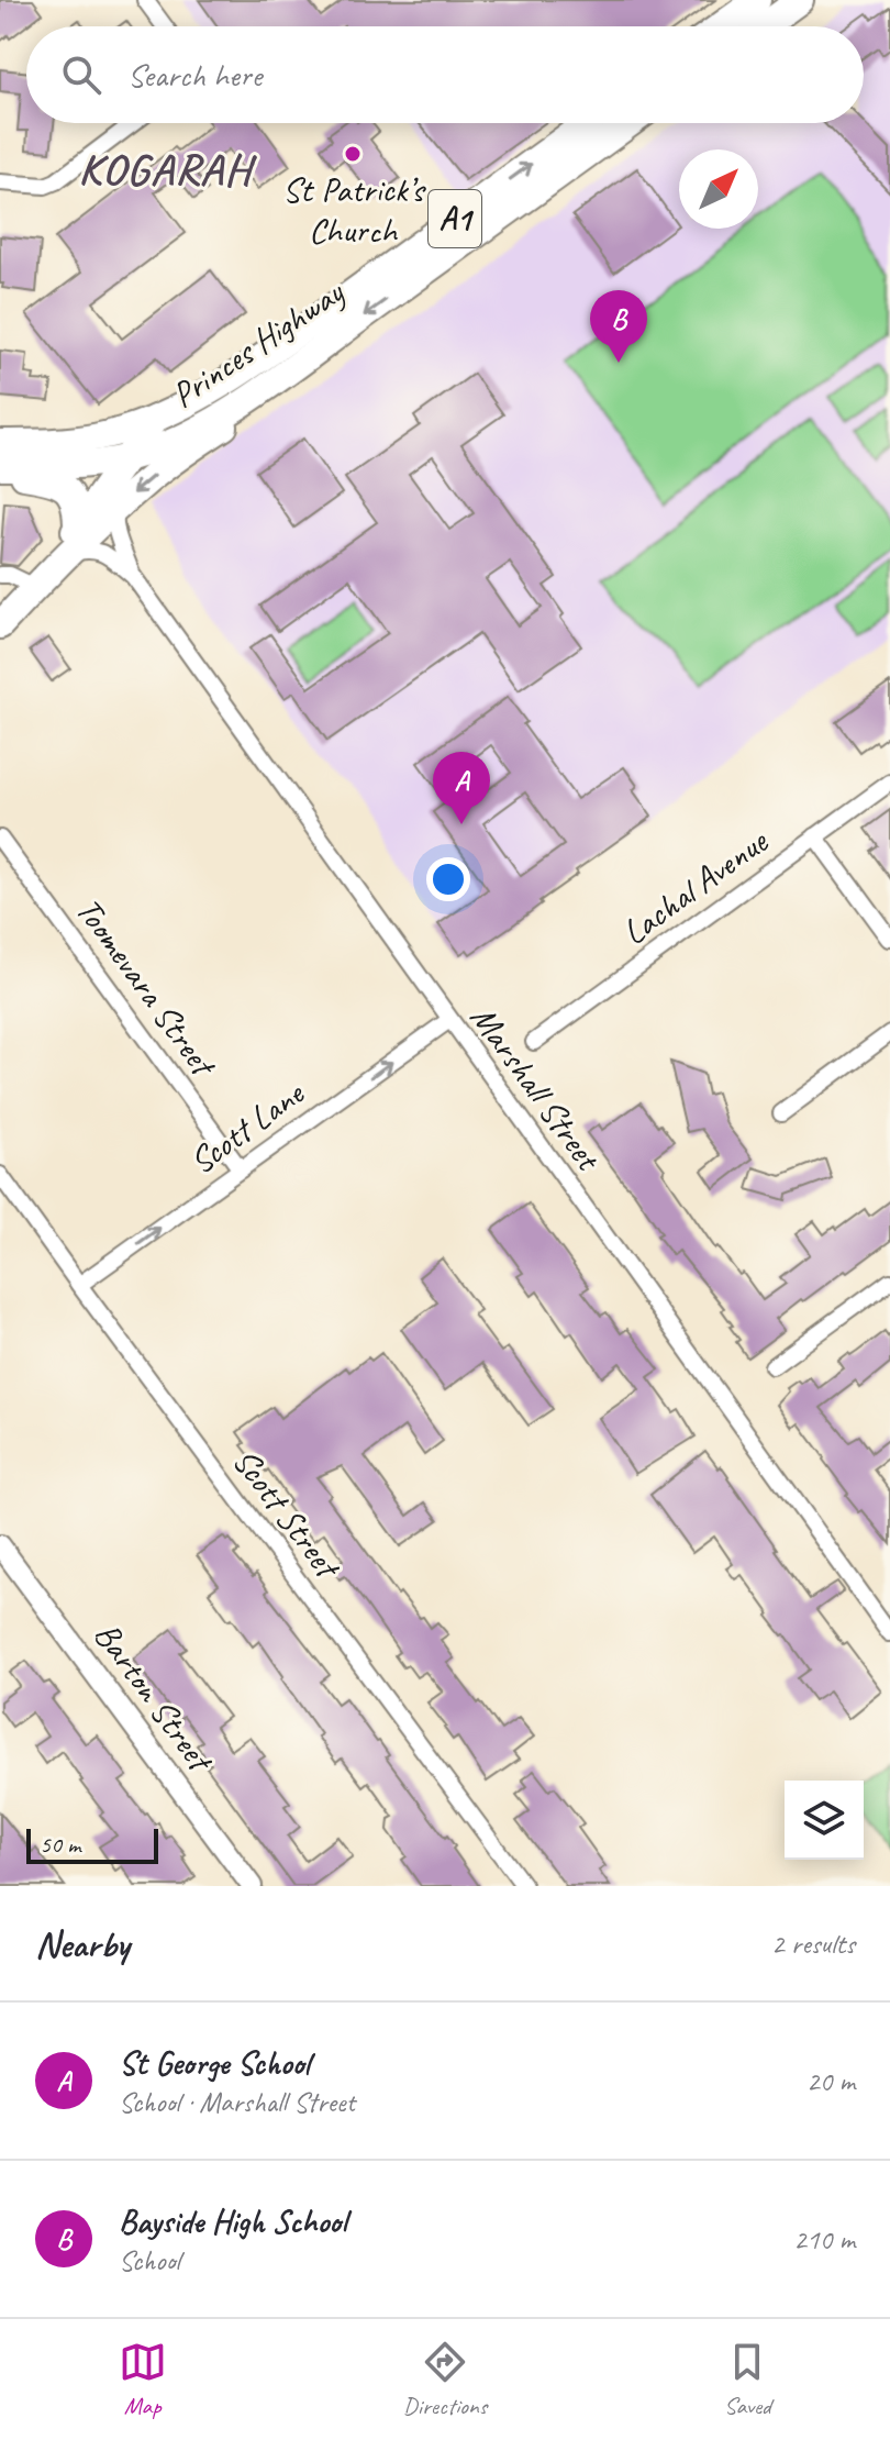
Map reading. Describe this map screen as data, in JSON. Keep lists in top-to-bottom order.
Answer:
{
  "streets": {
    "main road": ["A1", "Princes Highway"],
    "street": [
      "Lachal Avenue",
      "Toomevara Street",
      "Marshall Street",
      "Scott Lane",
      "Scott Street",
      "Barton Street"
    ]
  },
  "crossings": [
    ["Toomevara Street", "Scott Lane"],
    ["Marshall Street", "Scott Lane"],
    ["Scott Lane", "Scott Street"]
  ],
  "one_way": ["Scott Lane"],
  "districts": ["KOGARAH"],
  "places": ["St Patrick’s Church"],
  "scale_bar": "50 m",
  "north": "top right",
  "page": {
    "search": "Search here",
    "pins": ["B", "A"],
    "scale": "50 m",
    "heading": ["Nearby", "2 results"],
    "list": [
      {
        "mark": "A",
        "name": "St George School",
        "note": "School · Marshall Street",
        "value": "20 m"
      },
      {
        "mark": "B",
        "name": "Bayside High School",
        "note": "School",
        "value": "210 m"
      }
    ],
    "nav": ["Map", "Directions", "Saved"]
  }
}
